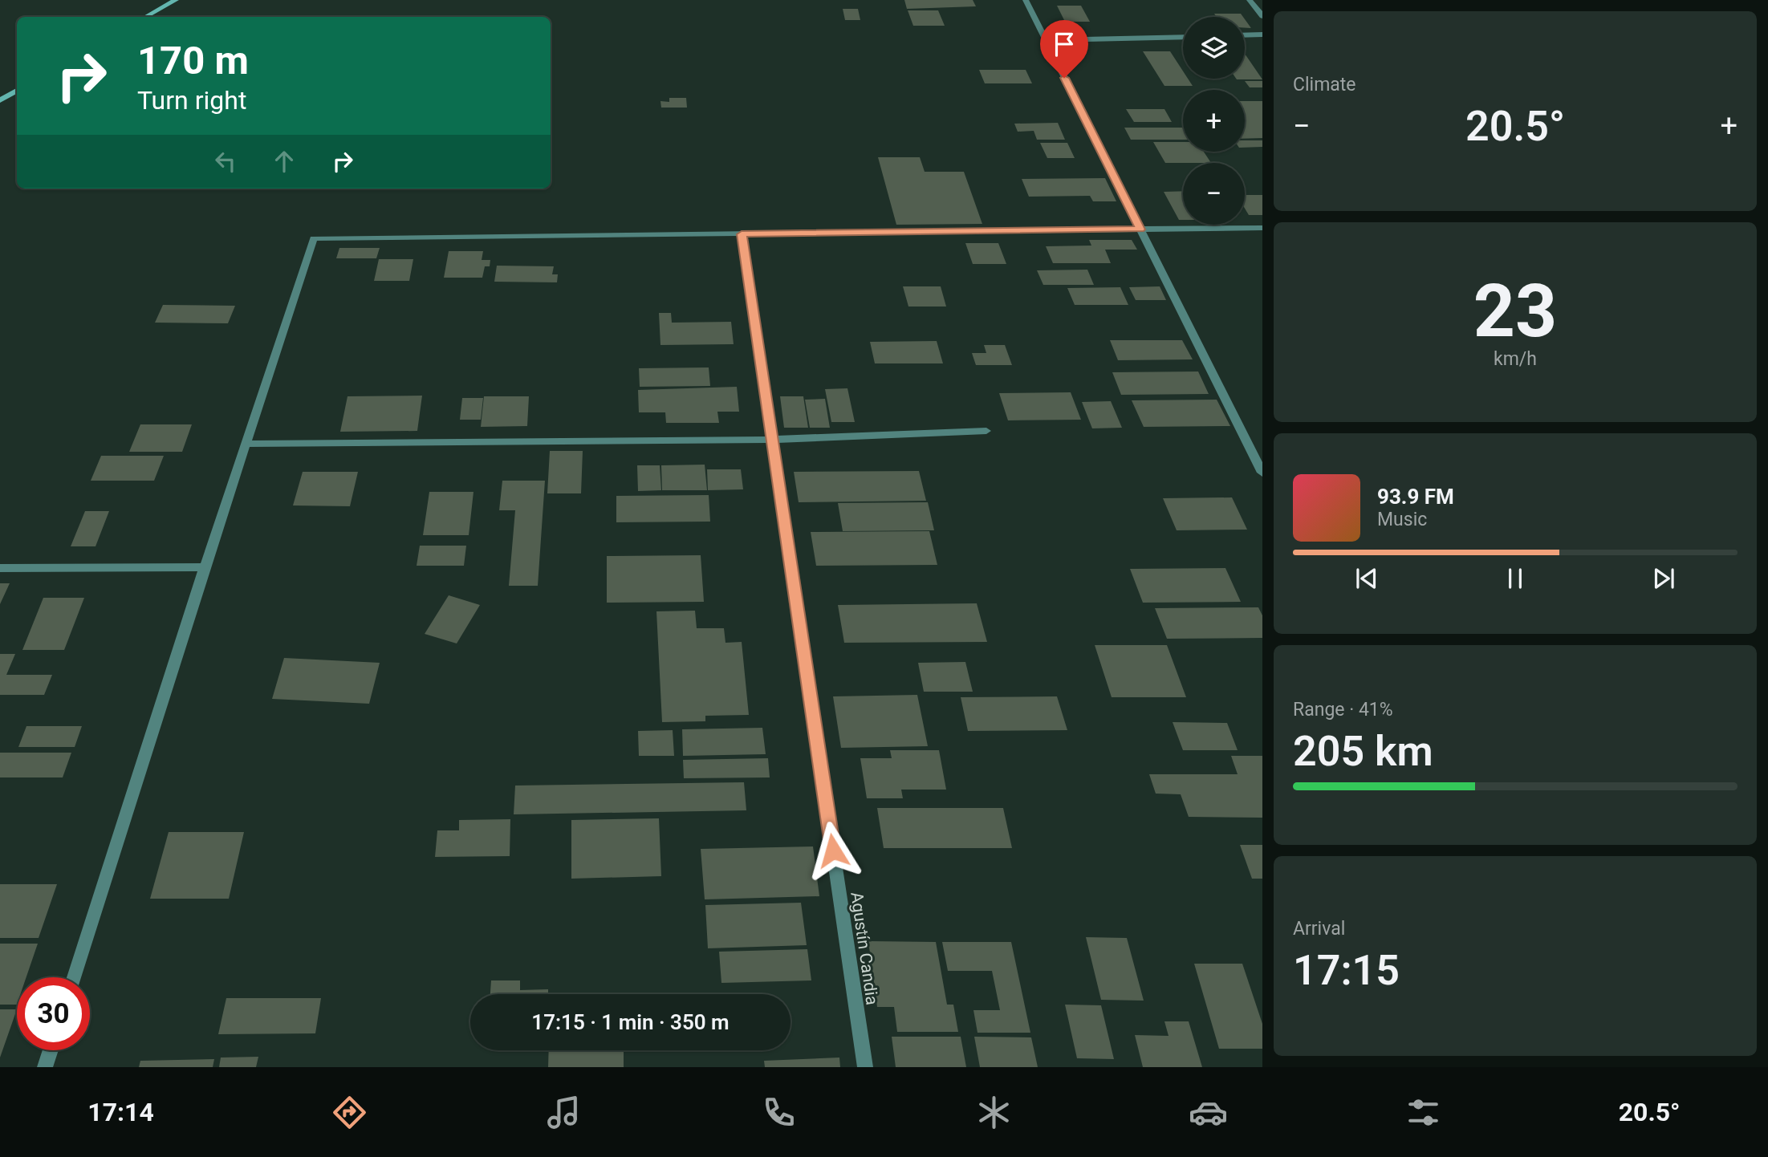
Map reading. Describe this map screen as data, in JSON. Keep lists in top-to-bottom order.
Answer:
{
  "streets": {
    "street": ["Agustín Candia"]
  },
  "page": {
    "tile": [
      "Climate",
      ["23", "km/h"],
      ["Range · 41%", "205 km"],
      ["Arrival", "17:15"]
    ],
    "map_buttons": ["+", "−"],
    "turn": ["170 m", "Turn right"],
    "heat": ["−", "20.5°", "+"],
    "song": ["93.9 FM", "Music"],
    "limit": "30",
    "trip": "17:15 · 1 min · 350 m",
    "tabs": ["17:14", "20.5°"]
  }
}
